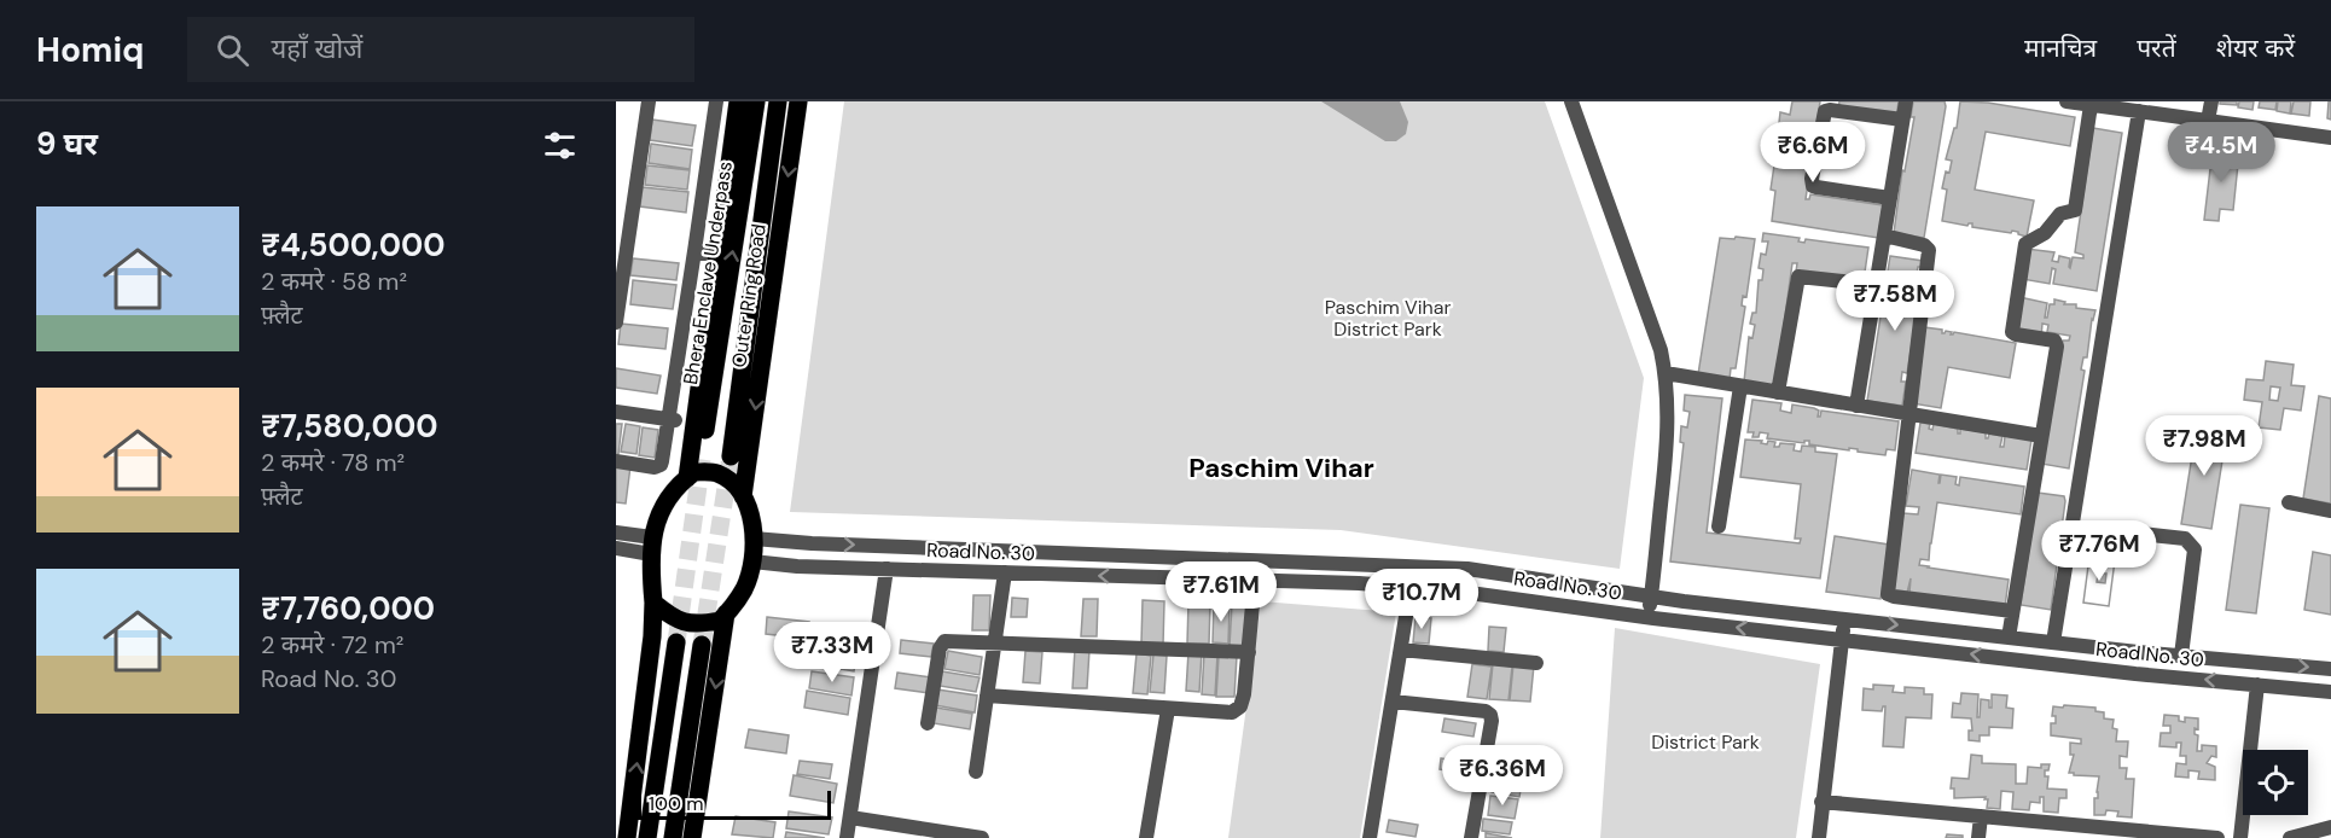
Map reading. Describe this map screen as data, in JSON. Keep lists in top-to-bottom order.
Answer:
{
  "streets": {
    "main road": ["Bhera Enclave Underpass", "Outer Ring Road"],
    "street": ["Road No. 30"]
  },
  "crossings": [
    ["Outer Ring Road", "Road No. 30"]
  ],
  "districts": ["Paschim Vihar"],
  "parks": ["Paschim Vihar District Park", "District Park"],
  "scale_bar": "100 m",
  "page": {
    "header": "Homiq",
    "search": "यहाँ खोजें",
    "nav": ["मानचित्र", "परतें", "शेयर करें"],
    "heading": "9 घर",
    "price": [
      "₹6.6M",
      "₹4.5M",
      "₹7.58M",
      "₹7.98M",
      "₹7.76M",
      "₹7.61M",
      "₹10.7M",
      "₹7.33M",
      "₹6.36M"
    ],
    "list": [
      {
        "name": "₹4,500,000",
        "note": "2 कमरे · 58 m² · फ़्लैट"
      },
      {
        "name": "₹7,580,000",
        "note": "2 कमरे · 78 m² · फ़्लैट"
      },
      {
        "name": "₹7,760,000",
        "note": "2 कमरे · 72 m² · Road No. 30"
      }
    ],
    "scale": "100 m"
  }
}
